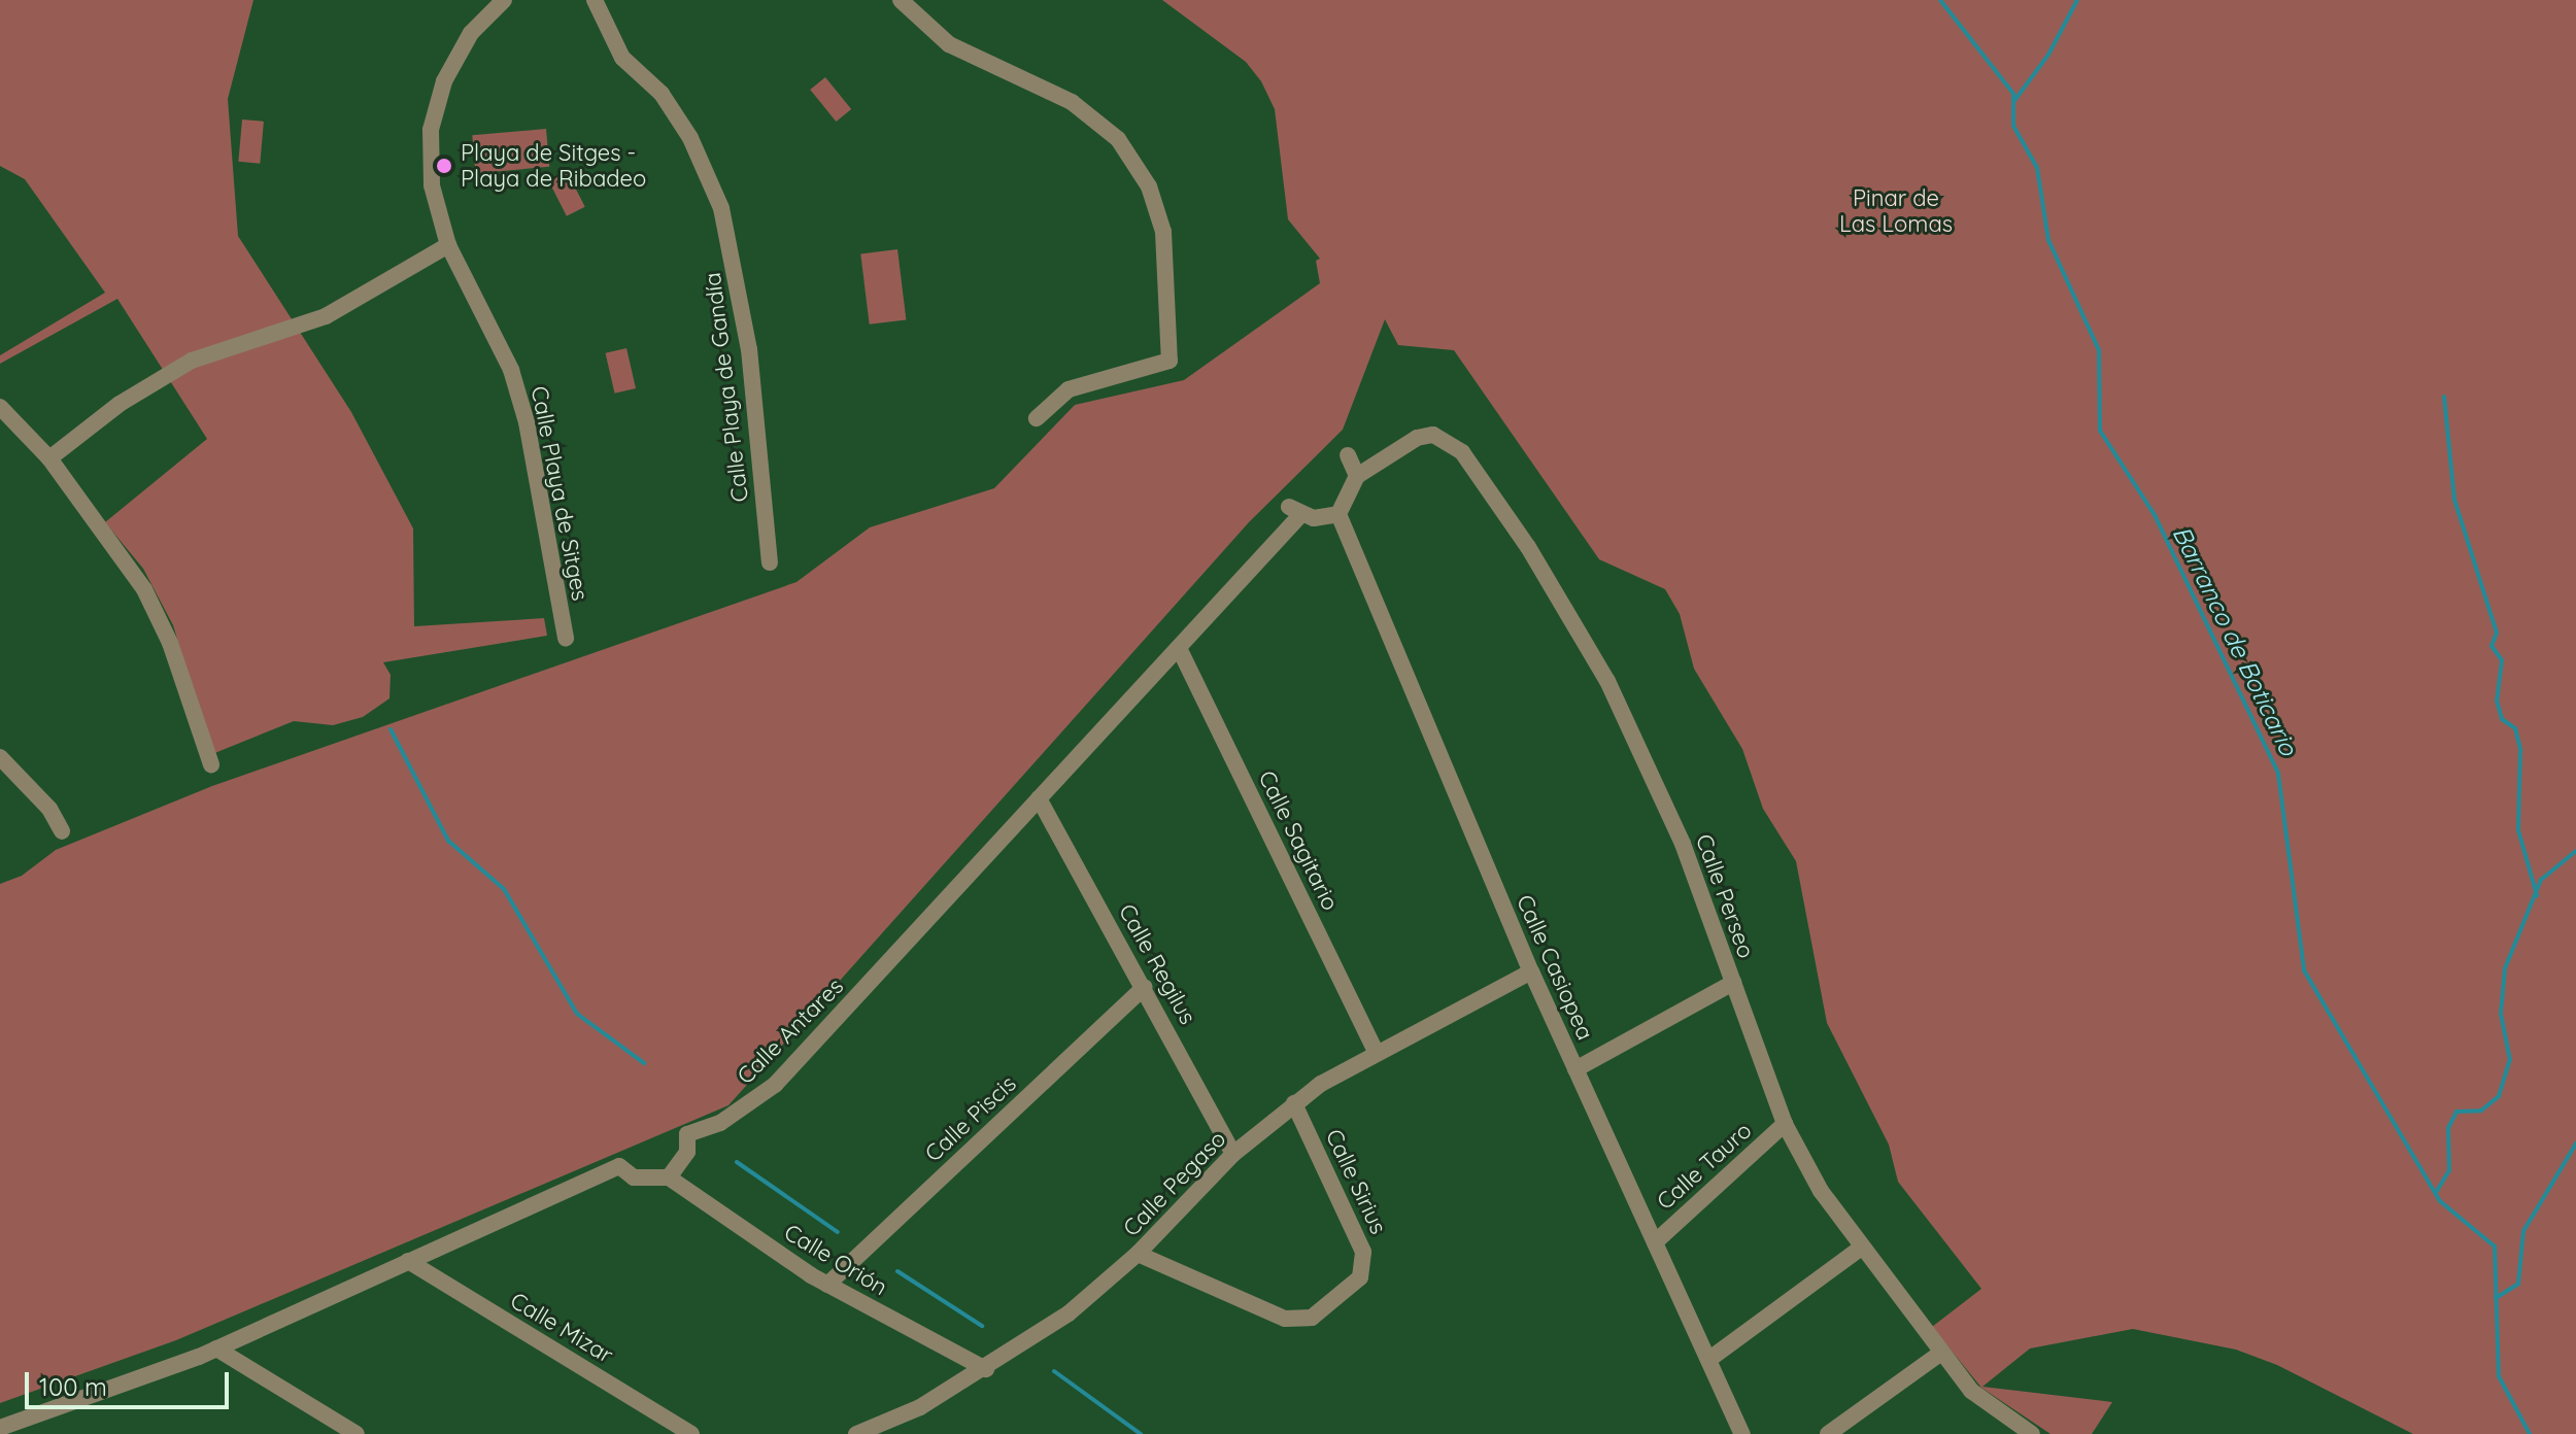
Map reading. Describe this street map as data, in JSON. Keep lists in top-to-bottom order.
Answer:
{
  "streets": {
    "street": [
      "Calle Playa de Gandía",
      "Calle Playa de Sitges",
      "Calle Sagitario",
      "Calle Perseo",
      "Calle Regilus",
      "Calle Casiopea",
      "Calle Antares",
      "Calle Piscis",
      "Calle Tauro",
      "Calle Sirius",
      "Calle Pegaso",
      "Calle Orión",
      "Calle Mizar"
    ]
  },
  "crossings": [
    ["Calle Sagitario", "Calle Antares"],
    ["Calle Sagitario", "Calle Pegaso"],
    ["Calle Perseo", "Calle Tauro"],
    ["Calle Regilus", "Calle Antares"],
    ["Calle Regilus", "Calle Piscis"],
    ["Calle Regilus", "Calle Pegaso"],
    ["Calle Casiopea", "Calle Antares"],
    ["Calle Casiopea", "Calle Tauro"],
    ["Calle Casiopea", "Calle Pegaso"],
    ["Calle Antares", "Calle Orión"],
    ["Calle Piscis", "Calle Orión"],
    ["Calle Sirius", "Calle Pegaso"],
    ["Calle Pegaso", "Calle Orión"]
  ],
  "water": ["Barranco de Boticario"],
  "parks": ["Pinar de Las Lomas"],
  "places": ["Playa de Sitges - Playa de Ribadeo"],
  "scale_bar": "100 m"
}
